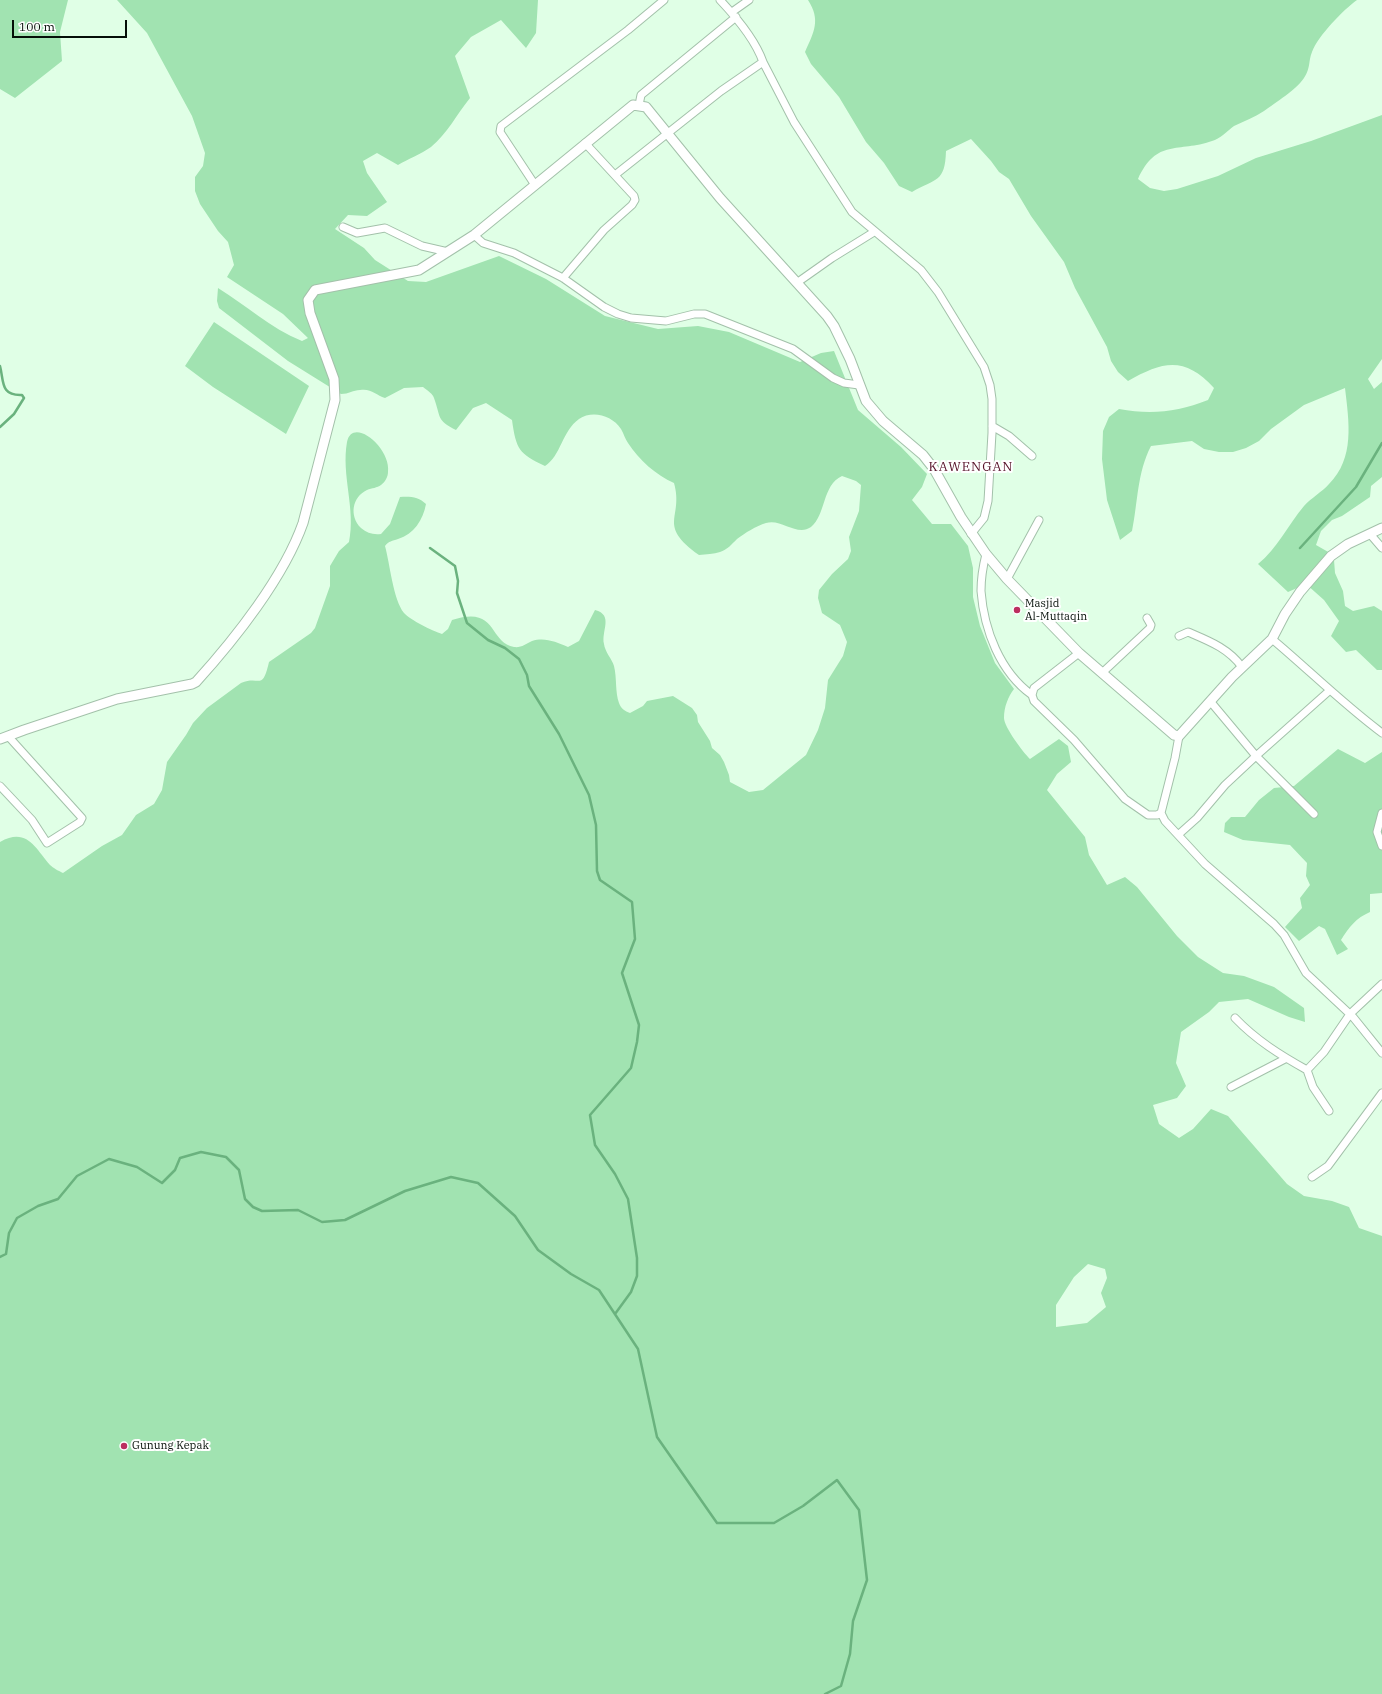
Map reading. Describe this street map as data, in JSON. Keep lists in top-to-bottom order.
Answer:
{
  "districts": ["KAWENGAN"],
  "places": ["Masjid Al-Muttaqin", "Gunung Kepak"],
  "scale_bar": "100 m"
}
